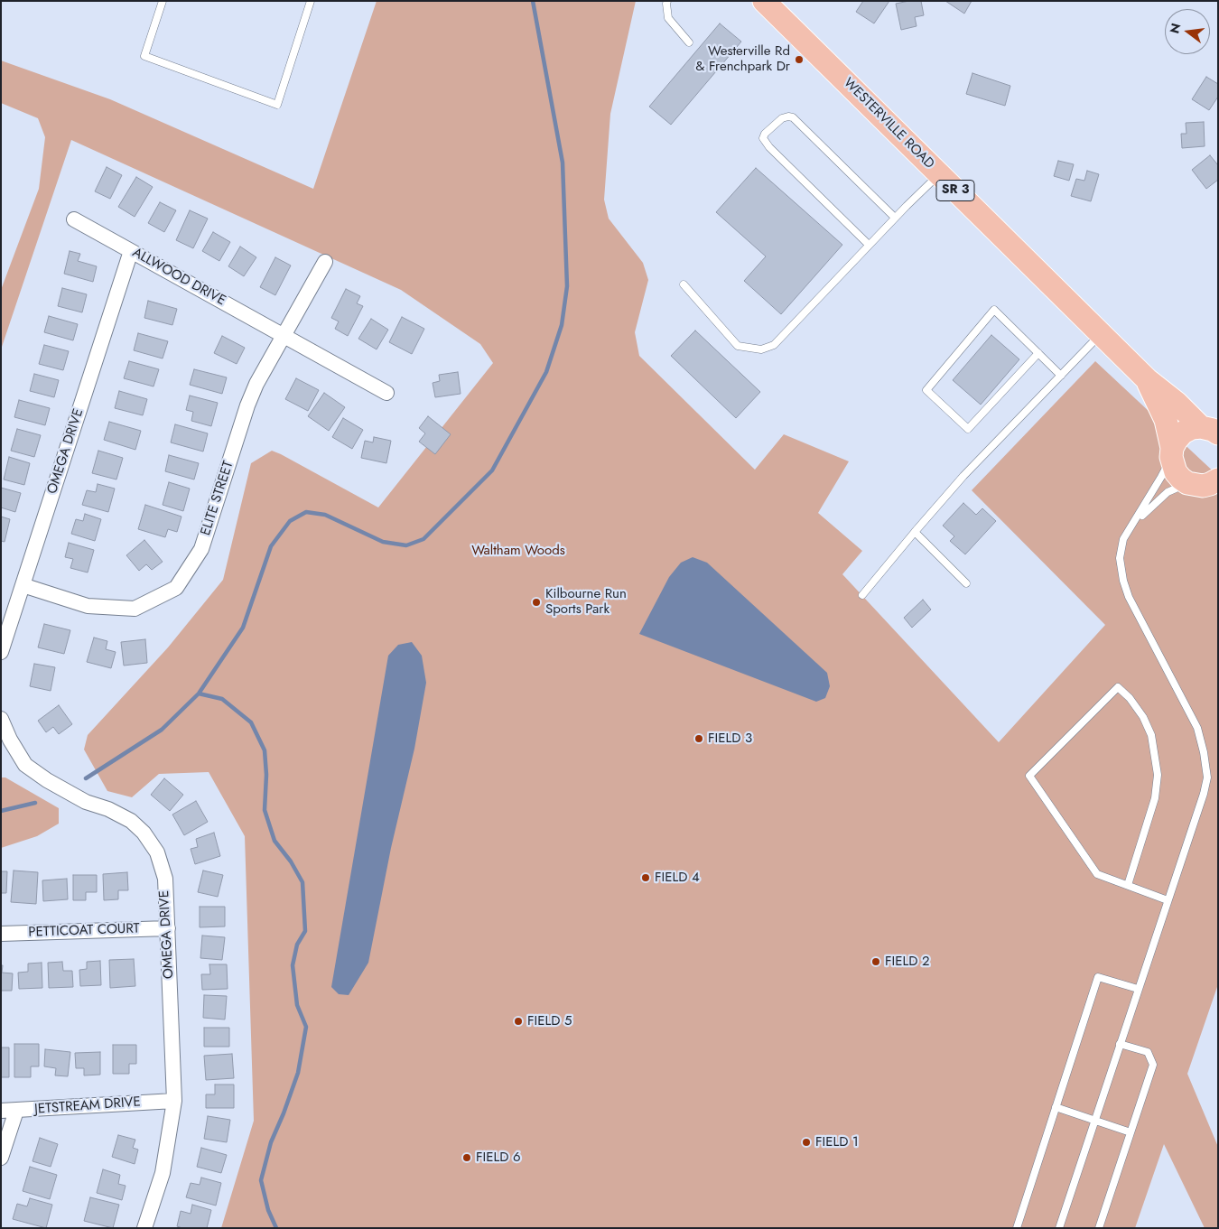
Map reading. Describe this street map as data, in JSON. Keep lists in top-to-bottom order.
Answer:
{
  "streets": {
    "main road": ["WESTERVILLE ROAD", "SR 3"],
    "street": [
      "ALLWOOD DRIVE",
      "OMEGA DRIVE",
      "ELITE STREET",
      "PETTICOAT COURT",
      "JETSTREAM DRIVE"
    ]
  },
  "crossings": [
    ["ALLWOOD DRIVE", "OMEGA DRIVE"],
    ["ALLWOOD DRIVE", "ELITE STREET"],
    ["OMEGA DRIVE", "ELITE STREET"],
    ["OMEGA DRIVE", "PETTICOAT COURT"],
    ["OMEGA DRIVE", "JETSTREAM DRIVE"]
  ],
  "parks": ["Waltham Woods"],
  "places": [
    "Westerville Rd & Frenchpark Dr",
    "Kilbourne Run Sports Park",
    "FIELD 3",
    "FIELD 4",
    "FIELD 2",
    "FIELD 5",
    "FIELD 1",
    "FIELD 6"
  ],
  "north": "left"
}
